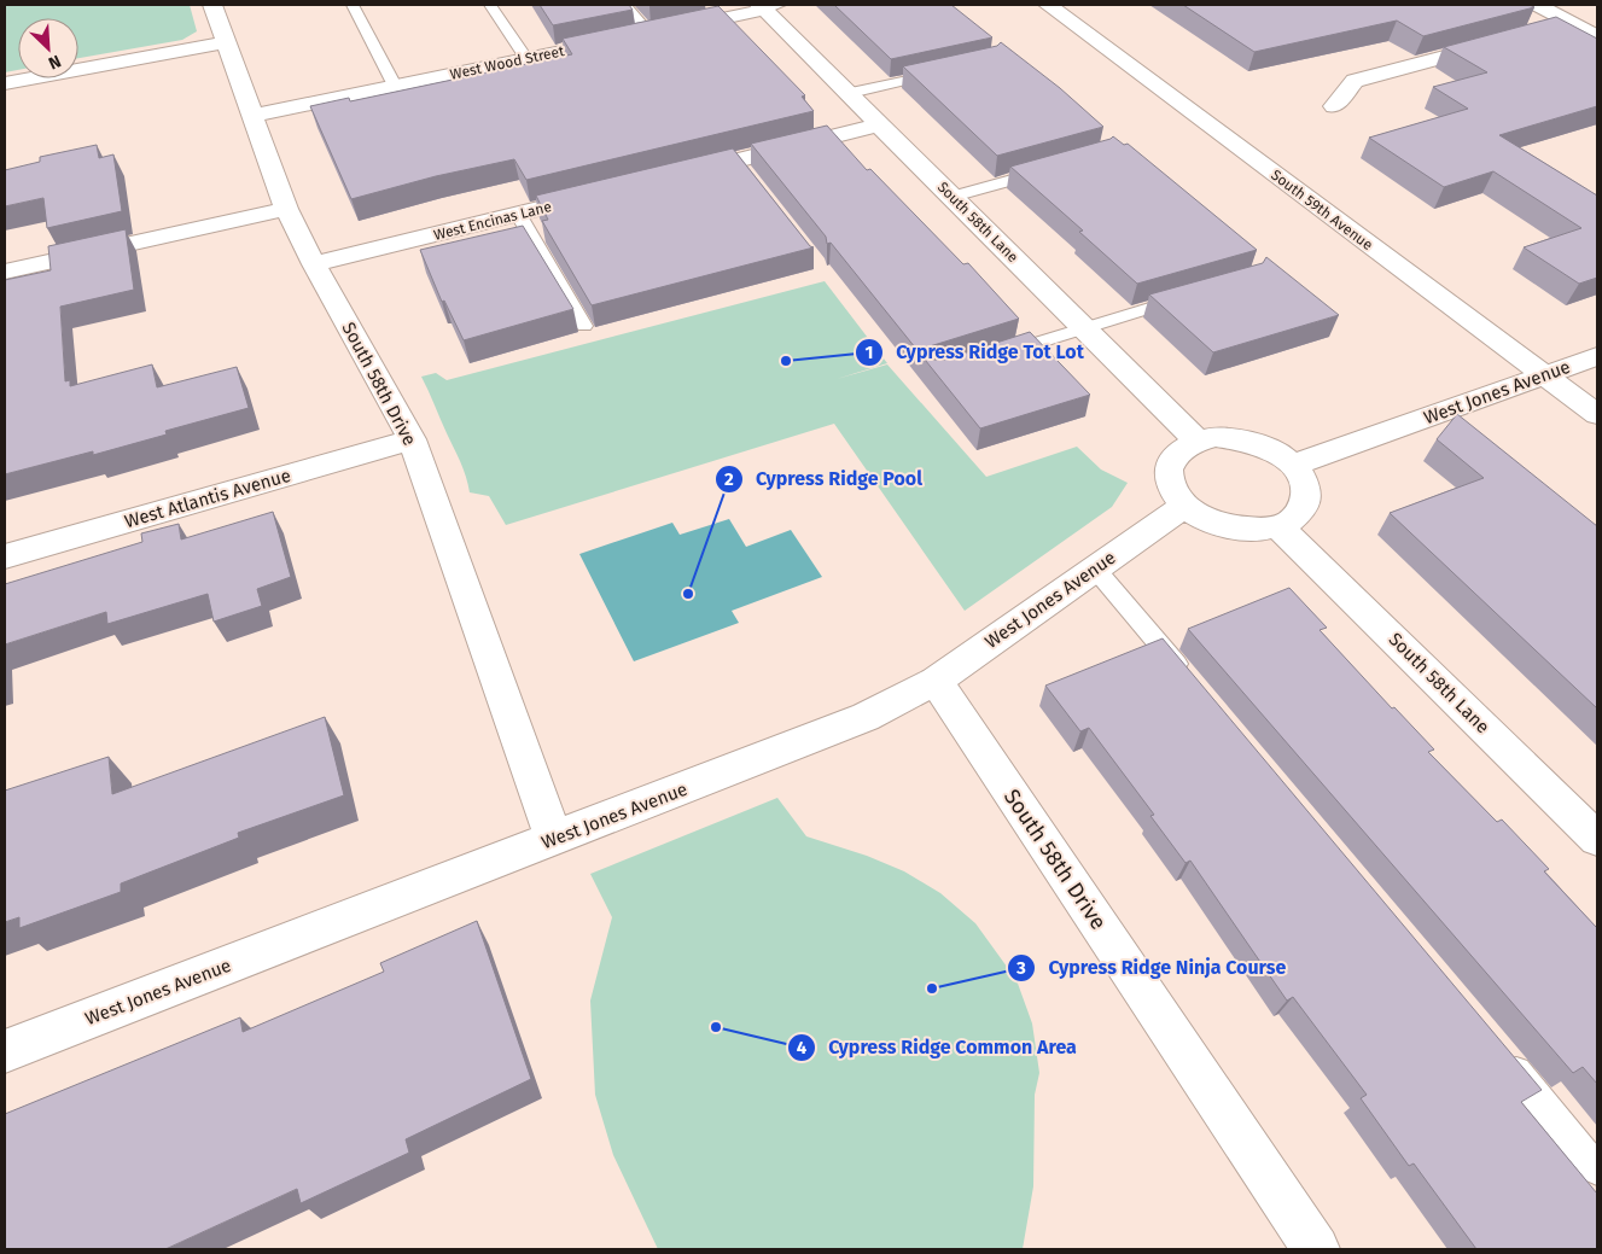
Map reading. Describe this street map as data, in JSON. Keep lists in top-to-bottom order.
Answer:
{
  "streets": {
    "street": [
      "West Wood Street",
      "South 59th Avenue",
      "West Encinas Lane",
      "South 58th Lane",
      "South 58th Drive",
      "West Jones Avenue",
      "West Atlantis Avenue"
    ]
  },
  "crossings": [
    ["West Wood Street", "South 58th Lane"],
    ["West Wood Street", "South 58th Drive"],
    ["South 59th Avenue", "West Jones Avenue"],
    ["West Encinas Lane", "South 58th Drive"],
    ["South 58th Lane", "West Jones Avenue"],
    ["South 58th Drive", "West Jones Avenue"],
    ["South 58th Drive", "West Atlantis Avenue"]
  ],
  "places": [
    "Cypress Ridge Tot Lot",
    "Cypress Ridge Pool",
    "Cypress Ridge Ninja Course",
    "Cypress Ridge Common Area"
  ],
  "north": "bottom right"
}
